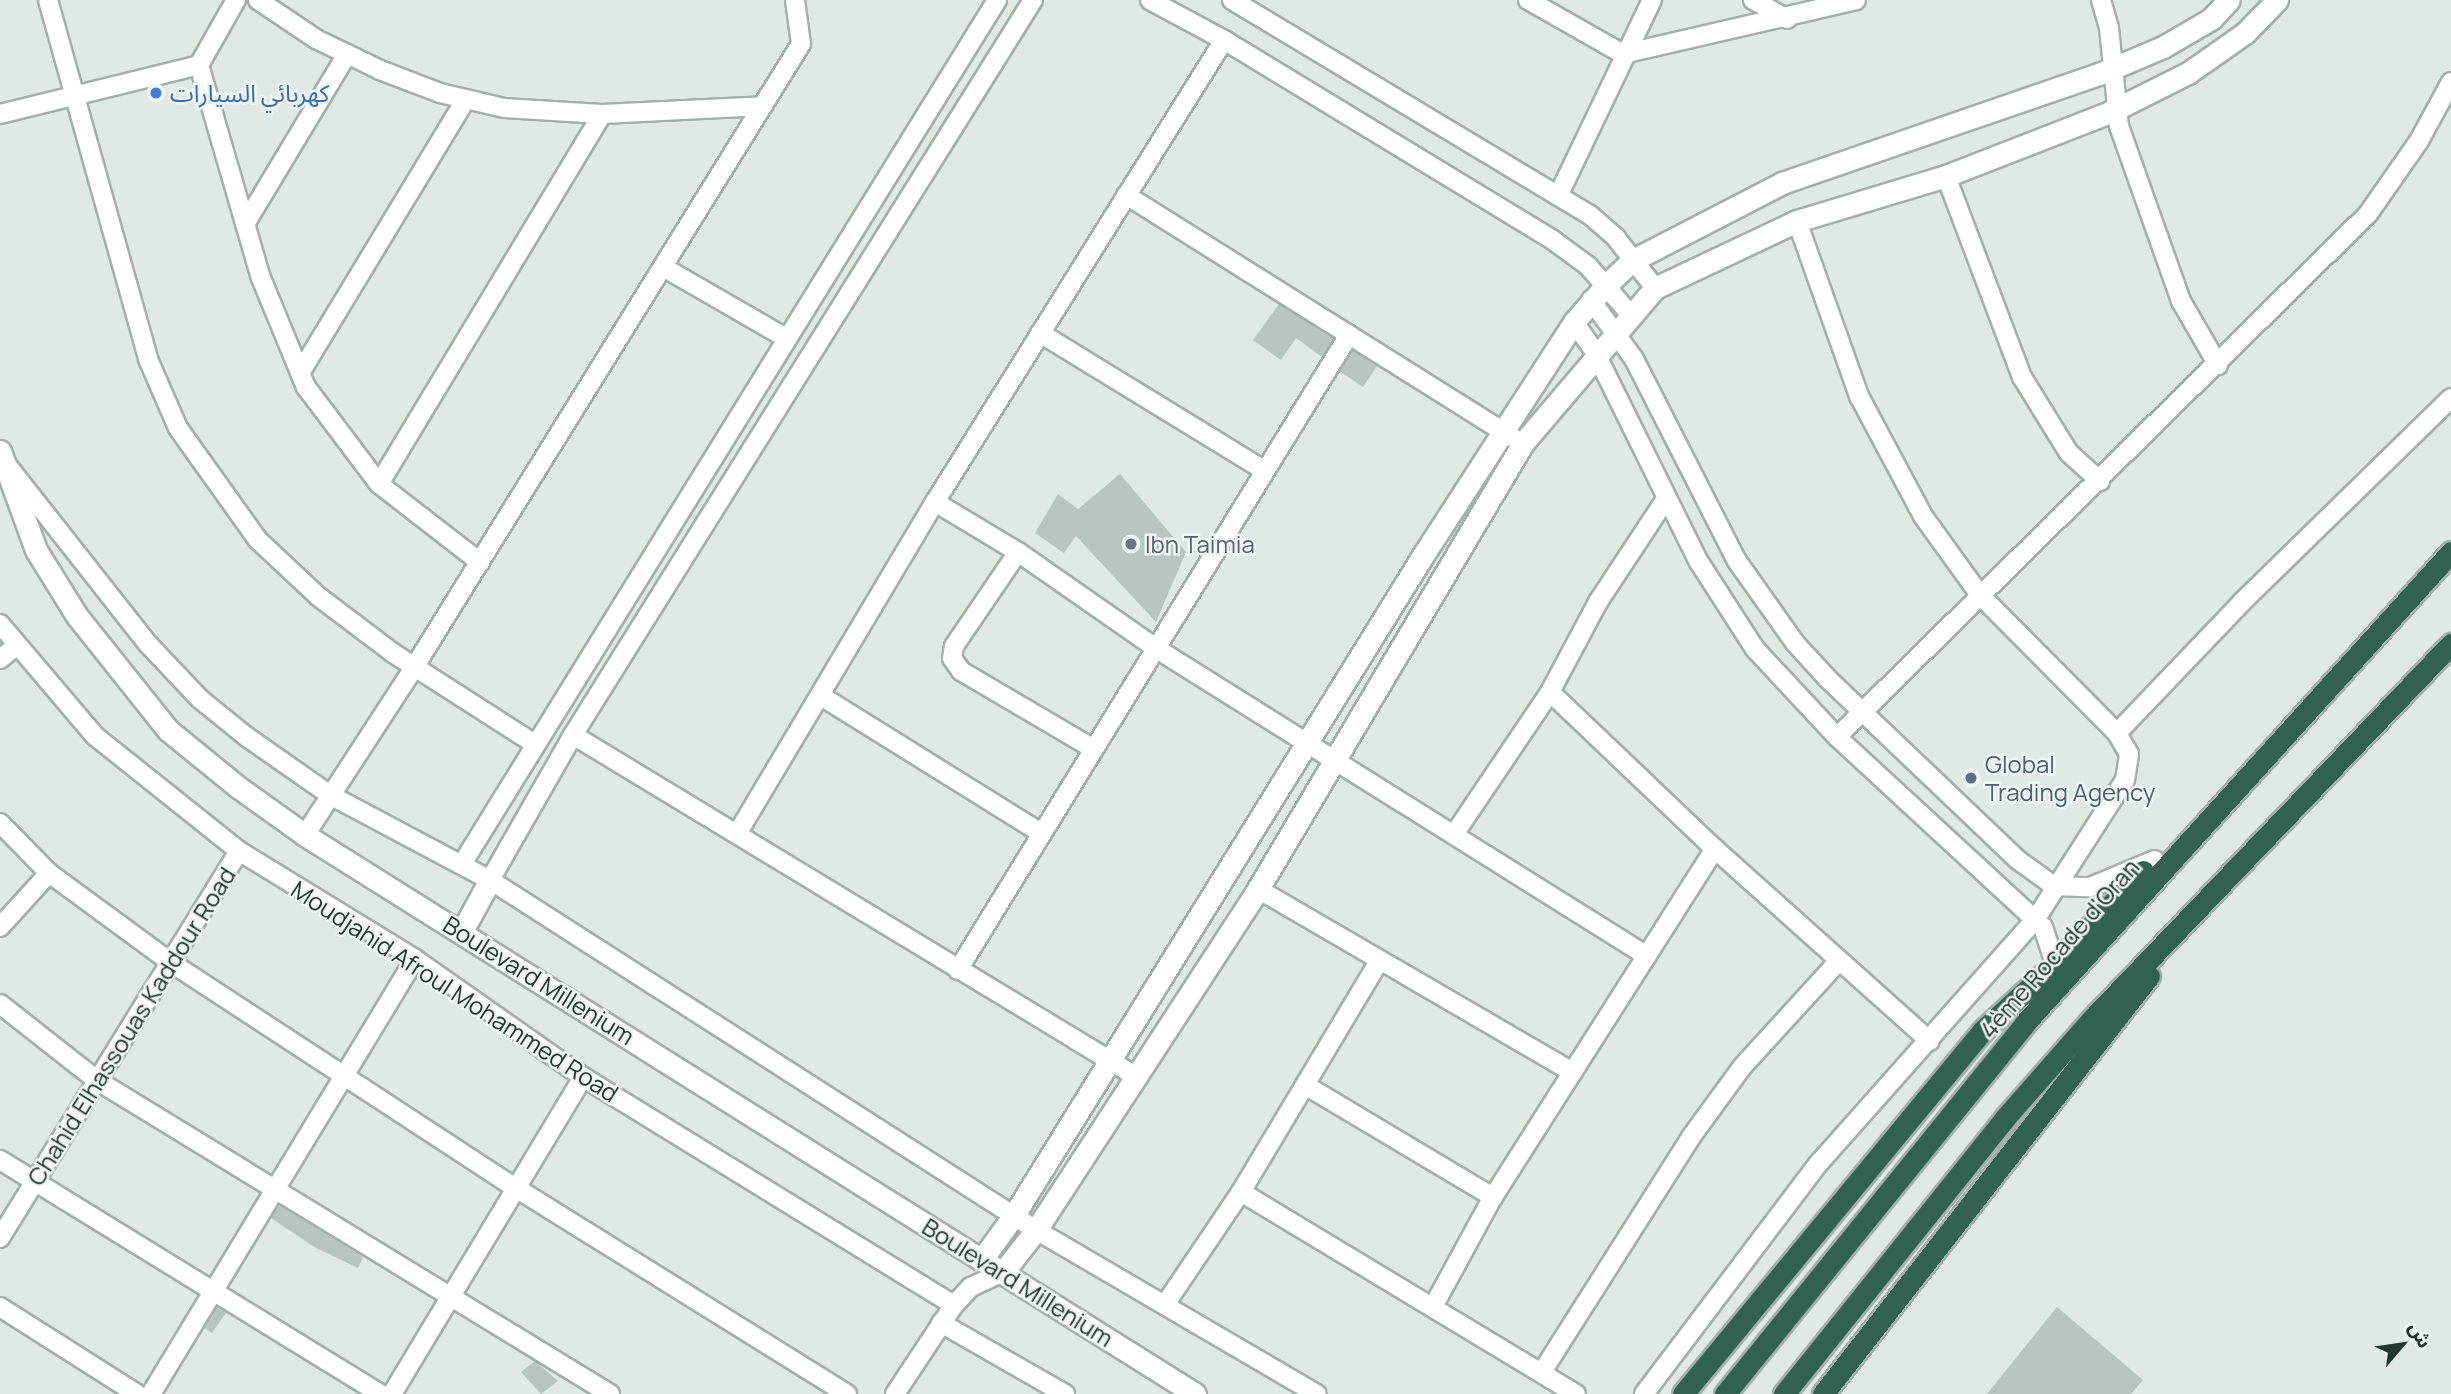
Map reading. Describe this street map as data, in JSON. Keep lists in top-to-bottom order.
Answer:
{
  "streets": {
    "highway": ["4ème Rocade d'Oran"],
    "main road": ["Boulevard Millenium"],
    "street": ["Moudjahid Afroul Mohammed Road", "Chahid Elhassouas Kaddour Road"]
  },
  "crossings": [
    ["Moudjahid Afroul Mohammed Road", "Chahid Elhassouas Kaddour Road"]
  ],
  "places": ["كهربائي السيارات", "Ibn Taimia", "Global Trading Agency"],
  "north": "top right"
}
